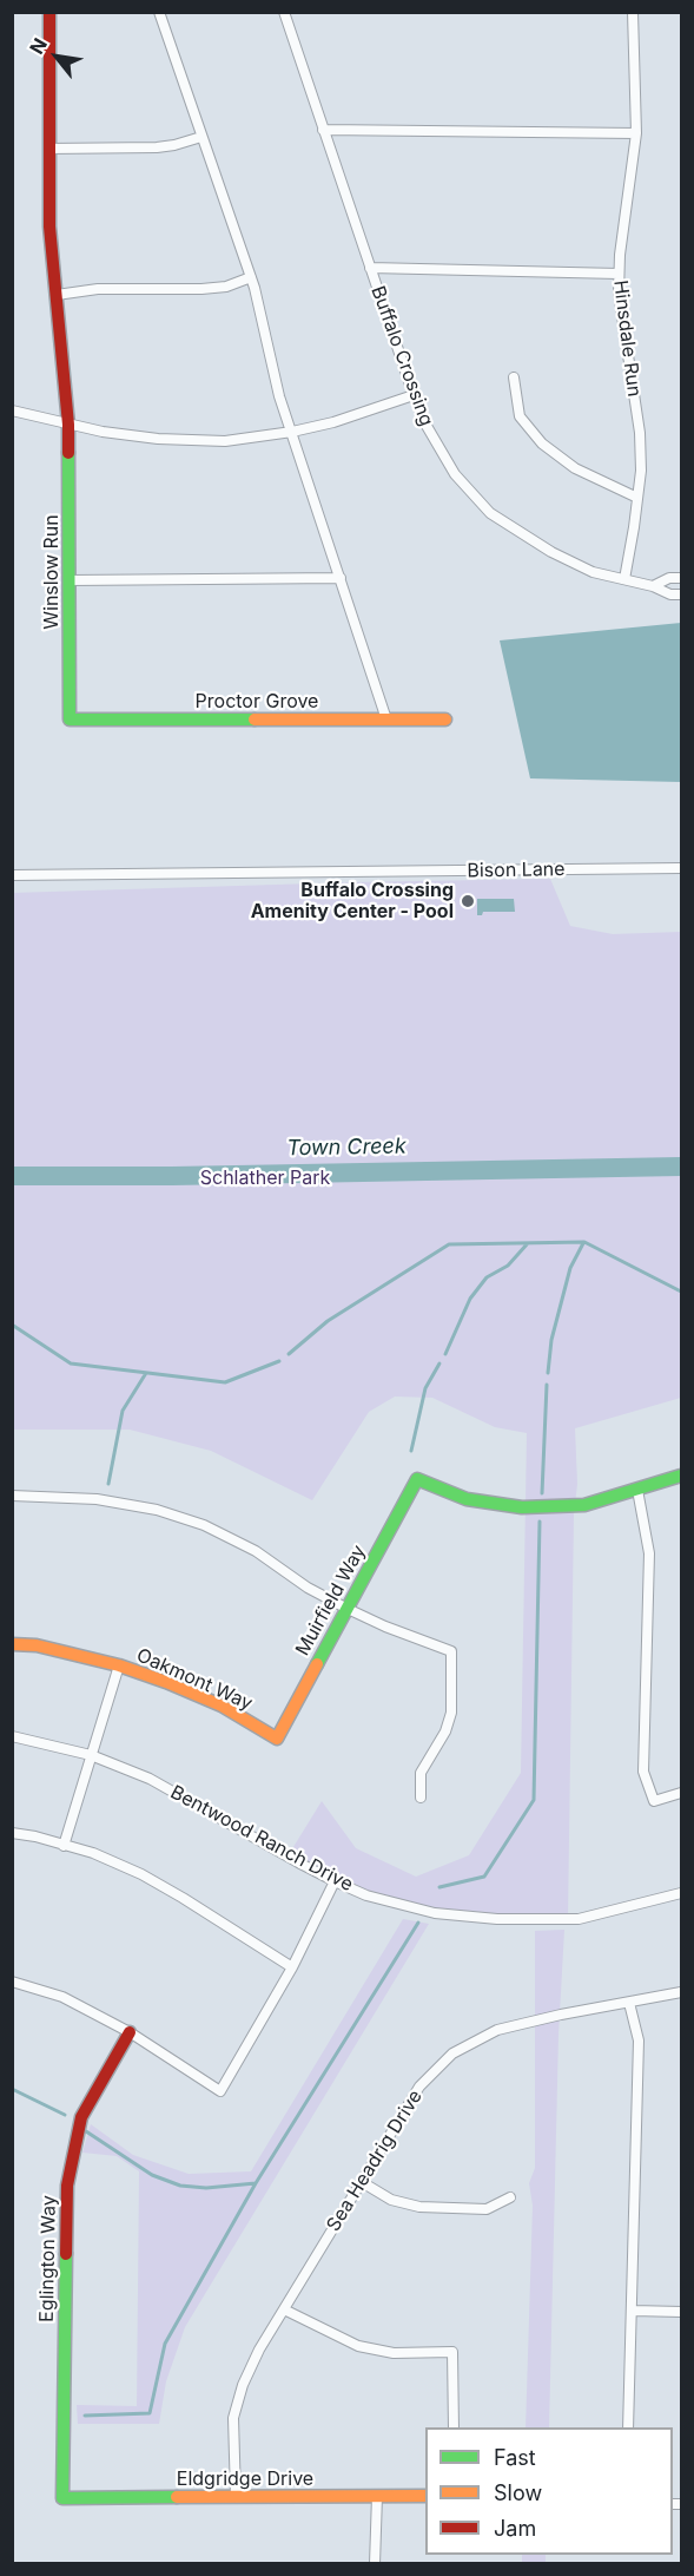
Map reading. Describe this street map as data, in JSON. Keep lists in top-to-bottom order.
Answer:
{
  "streets": {
    "street": [
      "Hinsdale Run",
      "Buffalo Crossing",
      "Winslow Run",
      "Proctor Grove",
      "Bison Lane",
      "Muirfield Way",
      "Oakmont Way",
      "Bentwood Ranch Drive",
      "Sea Headrig Drive",
      "Eglington Way",
      "Eldgridge Drive"
    ]
  },
  "crossings": [
    ["Hinsdale Run", "Buffalo Crossing"],
    ["Winslow Run", "Proctor Grove"],
    ["Muirfield Way", "Oakmont Way"],
    ["Sea Headrig Drive", "Eldgridge Drive"],
    ["Eglington Way", "Eldgridge Drive"]
  ],
  "water": ["Town Creek"],
  "parks": ["Schlather Park"],
  "places": ["Buffalo Crossing Amenity Center - Pool"],
  "legend": ["Fast", "Slow", "Jam"],
  "north": "top left"
}
